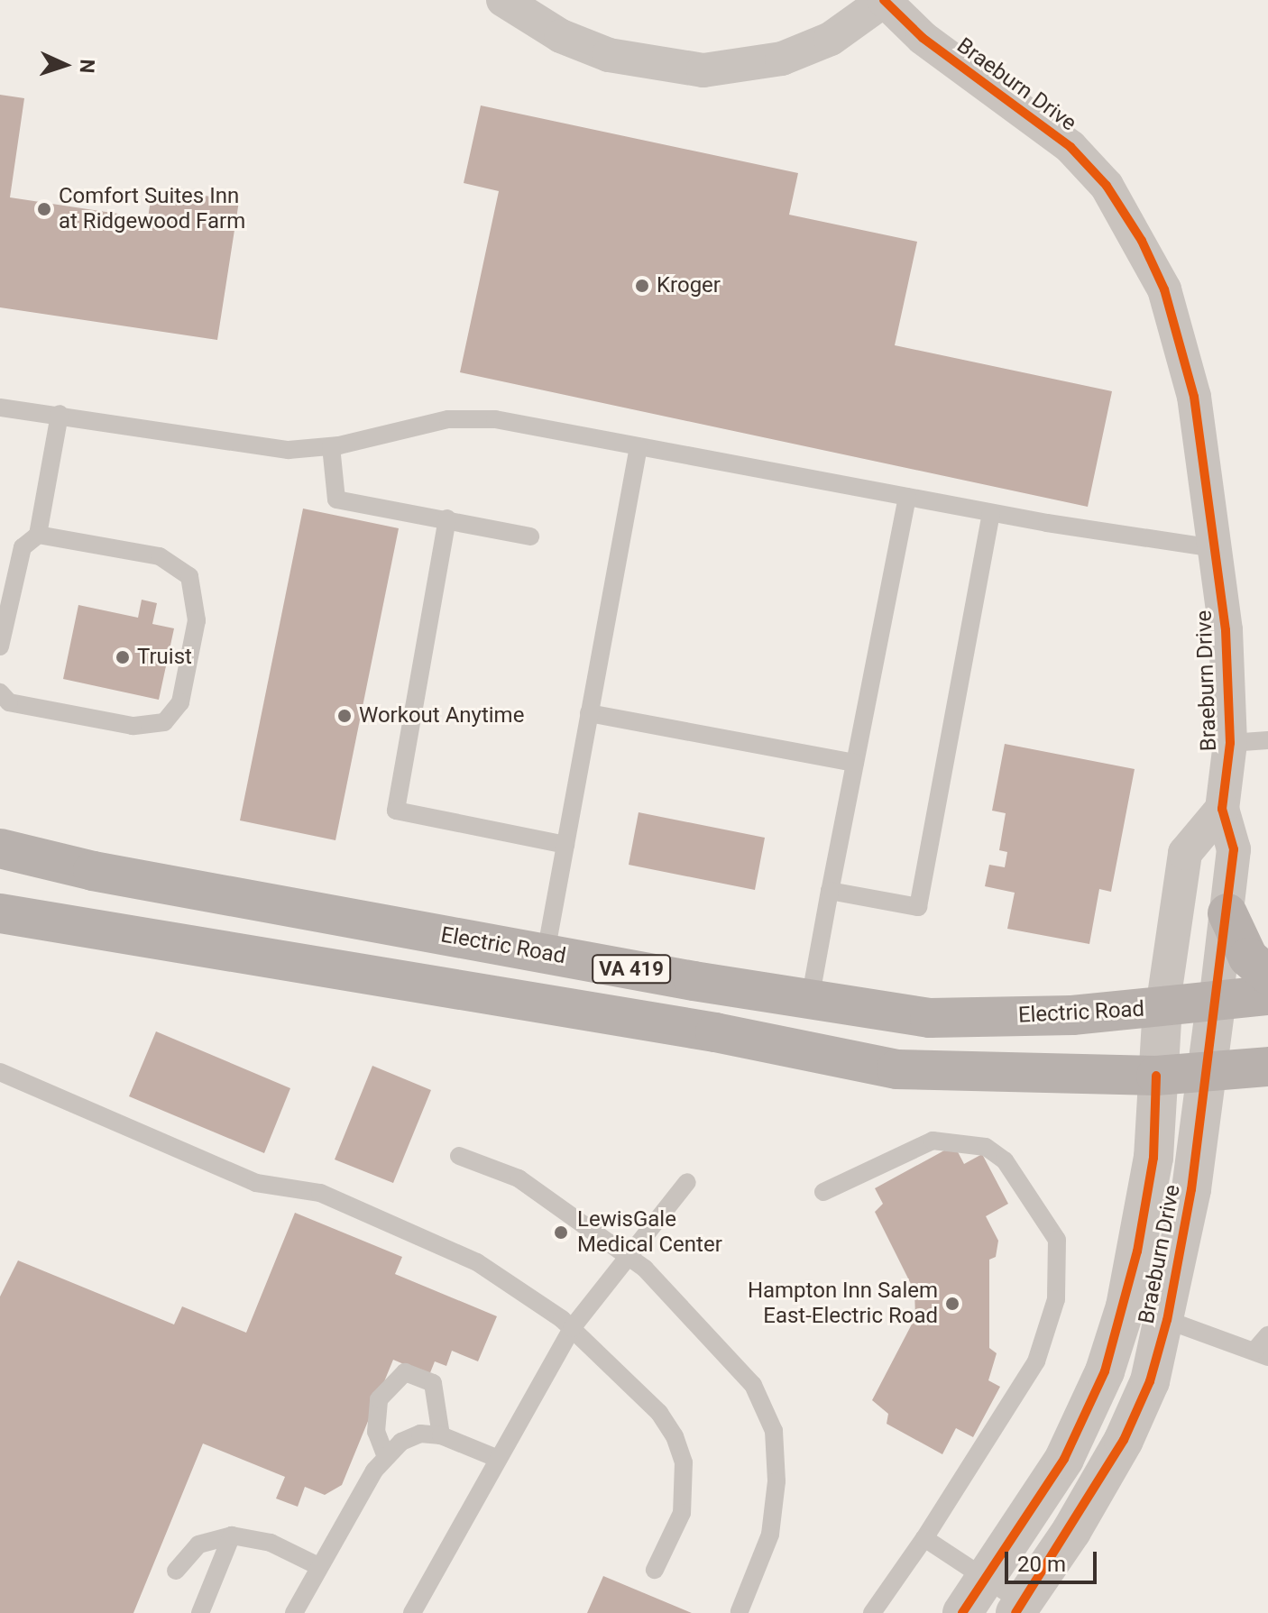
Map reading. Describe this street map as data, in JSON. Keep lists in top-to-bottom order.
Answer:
{
  "streets": {
    "main road": ["Electric Road", "VA 419"],
    "street": ["Braeburn Drive"]
  },
  "crossings": [
    ["Braeburn Drive", "Electric Road"],
    ["Braeburn Drive", "VA 419"]
  ],
  "places": [
    "Comfort Suites Inn at Ridgewood Farm",
    "Kroger",
    "Truist",
    "Workout Anytime",
    "LewisGale Medical Center",
    "Hampton Inn Salem East-Electric Road"
  ],
  "scale_bar": "20 m",
  "north": "right"
}
